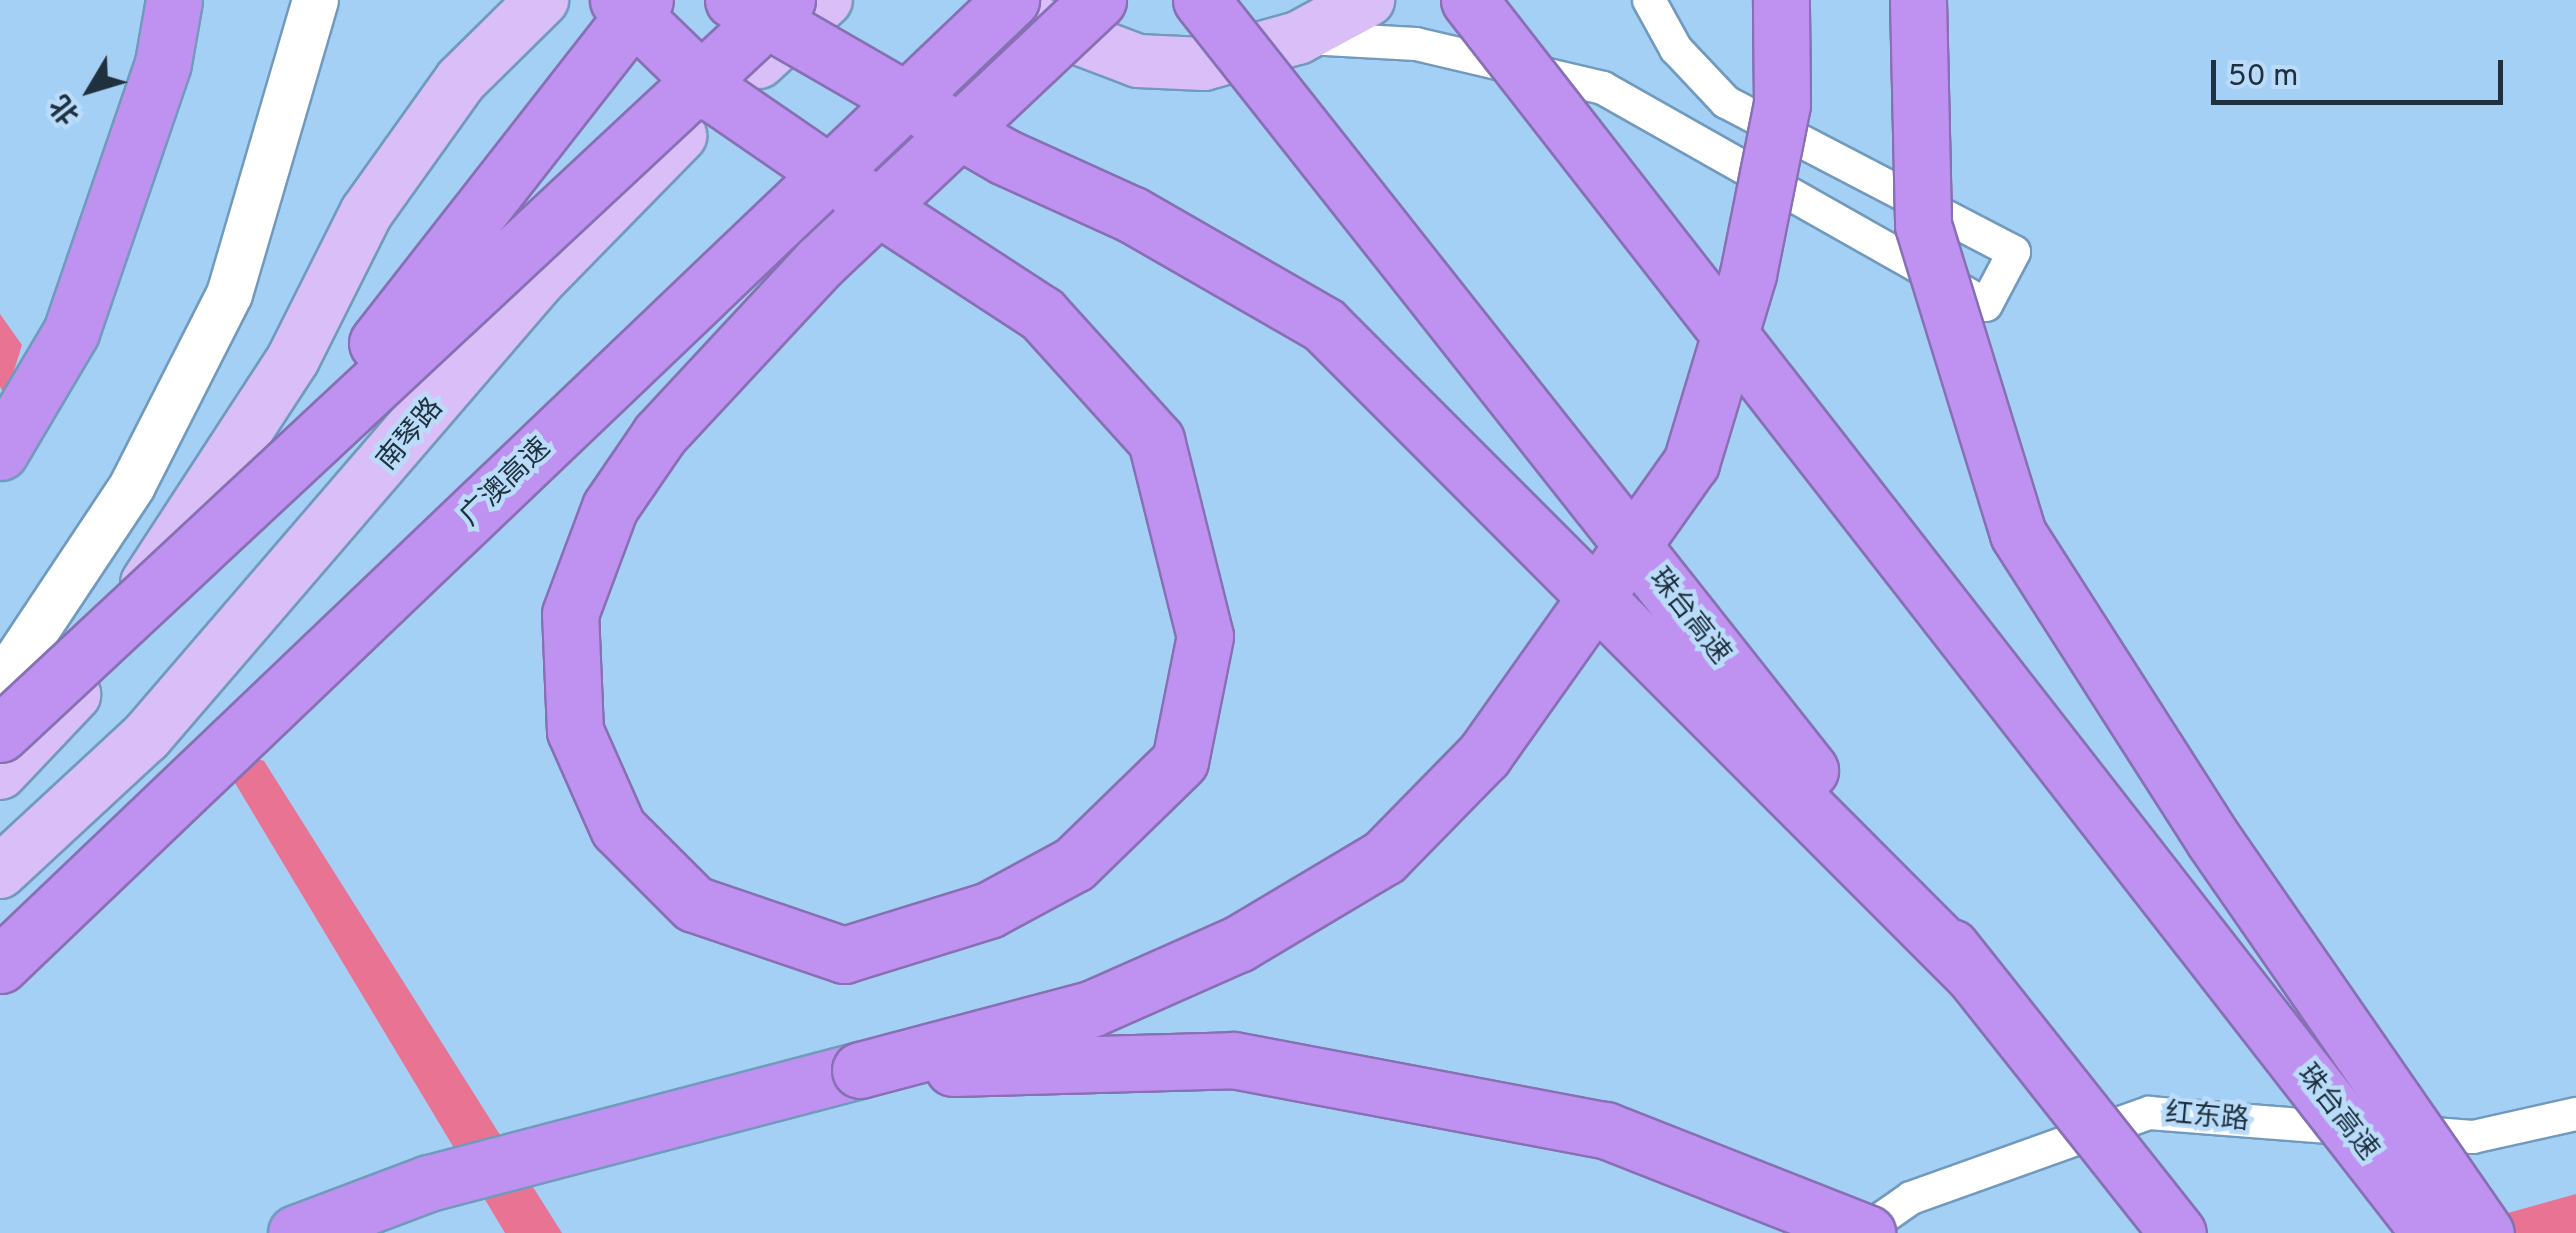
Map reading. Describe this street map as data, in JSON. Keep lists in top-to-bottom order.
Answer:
{
  "streets": {
    "highway": ["广澳高速", "珠台高速"],
    "main road": ["南琴路"],
    "street": ["红东路"]
  },
  "scale_bar": "50 m",
  "north": "bottom left"
}
